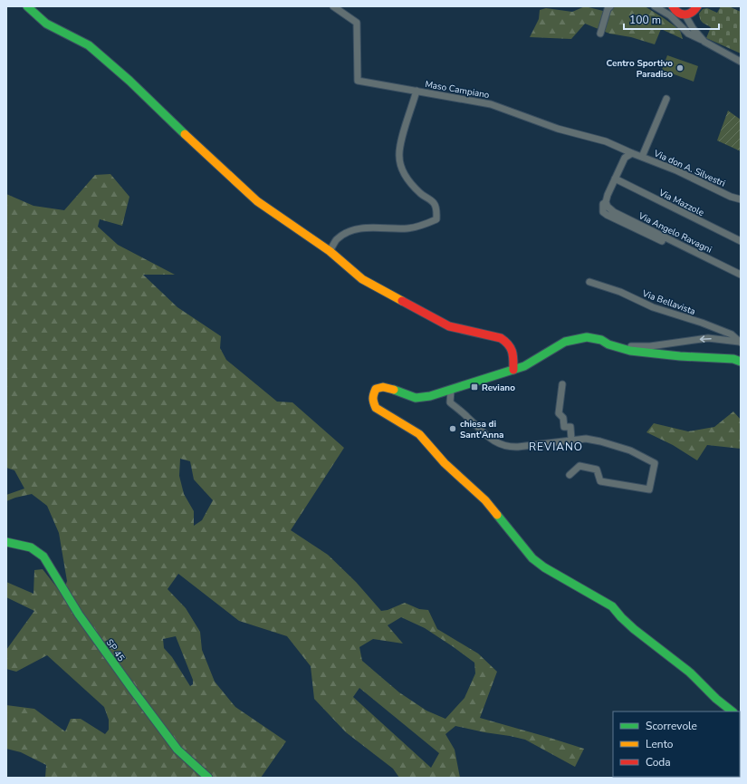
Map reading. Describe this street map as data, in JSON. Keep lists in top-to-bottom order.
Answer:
{
  "streets": {
    "street": [
      "Maso Campiano",
      "Via don A. Silvestri",
      "Via Mazzole",
      "Via Angelo Ravagni",
      "Via Bellavista",
      "SP 45"
    ]
  },
  "crossings": [
    ["Maso Campiano", "Via don A. Silvestri"]
  ],
  "districts": ["REVIANO"],
  "places": {
    "other": ["Centro Sportivo Paradiso", "chiesa di Sant'Anna"],
    "transit": ["Reviano"]
  },
  "legend": ["Scorrevole", "Lento", "Coda"],
  "scale_bar": "100 m"
}
